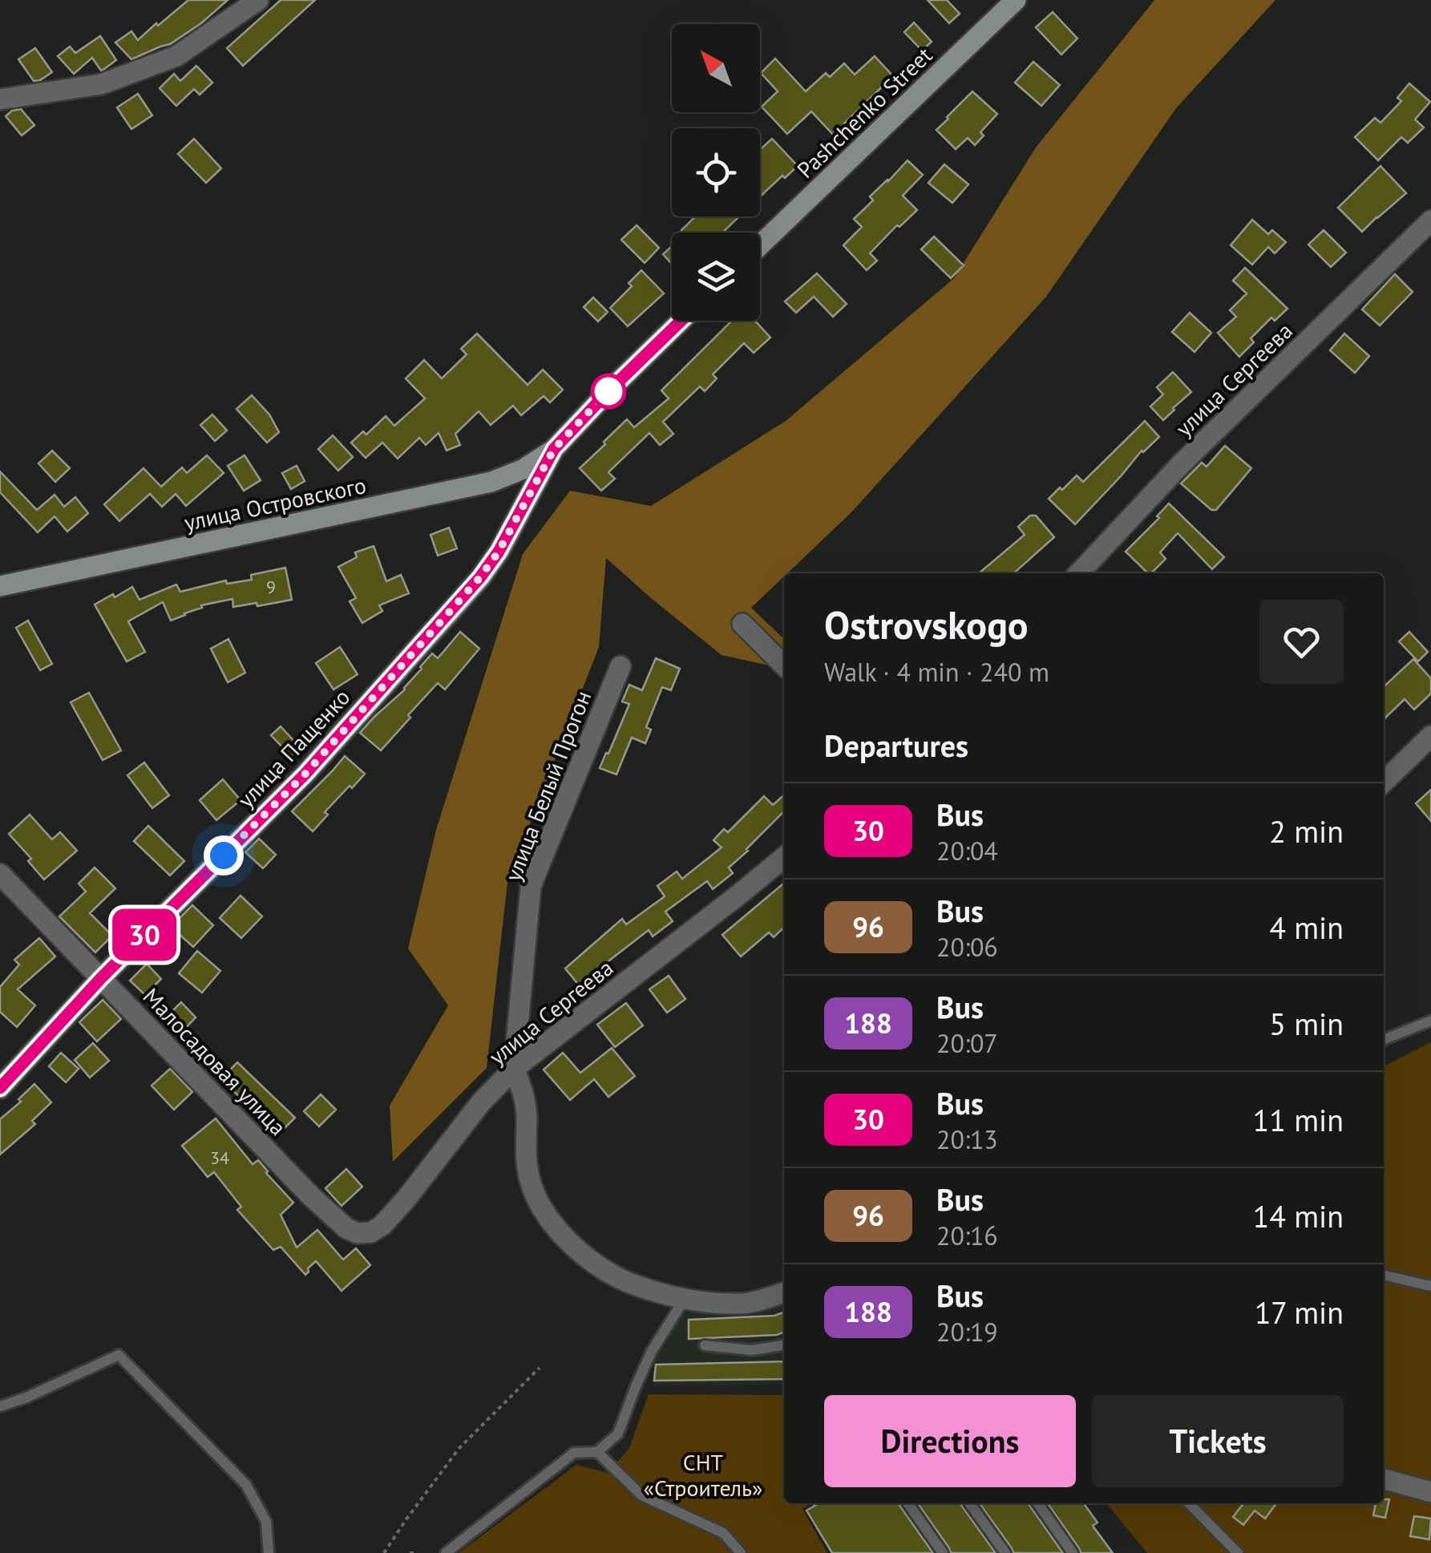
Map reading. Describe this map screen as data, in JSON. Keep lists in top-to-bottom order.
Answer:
{
  "streets": {
    "street": [
      "Pashchenko Street",
      "улица Сергеева",
      "улица Островского",
      "улица Пащенко",
      "улица Белый Прогон",
      "Малосадовая улица"
    ]
  },
  "crossings": [
    ["улица Сергеева", "улица Белый Прогон"],
    ["улица Сергеева", "Малосадовая улица"],
    ["улица Островского", "улица Пащенко"],
    ["улица Пащенко", "Малосадовая улица"]
  ],
  "parks": ["СНТ «Строитель»"],
  "lines": ["bus line 30"],
  "house_numbers": ["9", "34"],
  "north": "top left",
  "page": {
    "on_map": "30",
    "heading": [
      ["Ostrovskogo", "Walk · 4 min · 240 m"],
      "Departures"
    ],
    "list": [
      {
        "mark": "30",
        "name": "Bus",
        "note": "20:04",
        "value": "2 min"
      },
      {
        "mark": "96",
        "name": "Bus",
        "note": "20:06",
        "value": "4 min"
      },
      {
        "mark": "188",
        "name": "Bus",
        "note": "20:07",
        "value": "5 min"
      },
      {
        "mark": "30",
        "name": "Bus",
        "note": "20:13",
        "value": "11 min"
      },
      {
        "mark": "96",
        "name": "Bus",
        "note": "20:16",
        "value": "14 min"
      },
      {
        "mark": "188",
        "name": "Bus",
        "note": "20:19",
        "value": "17 min"
      }
    ],
    "buttons": ["Directions", "Tickets"]
  }
}
